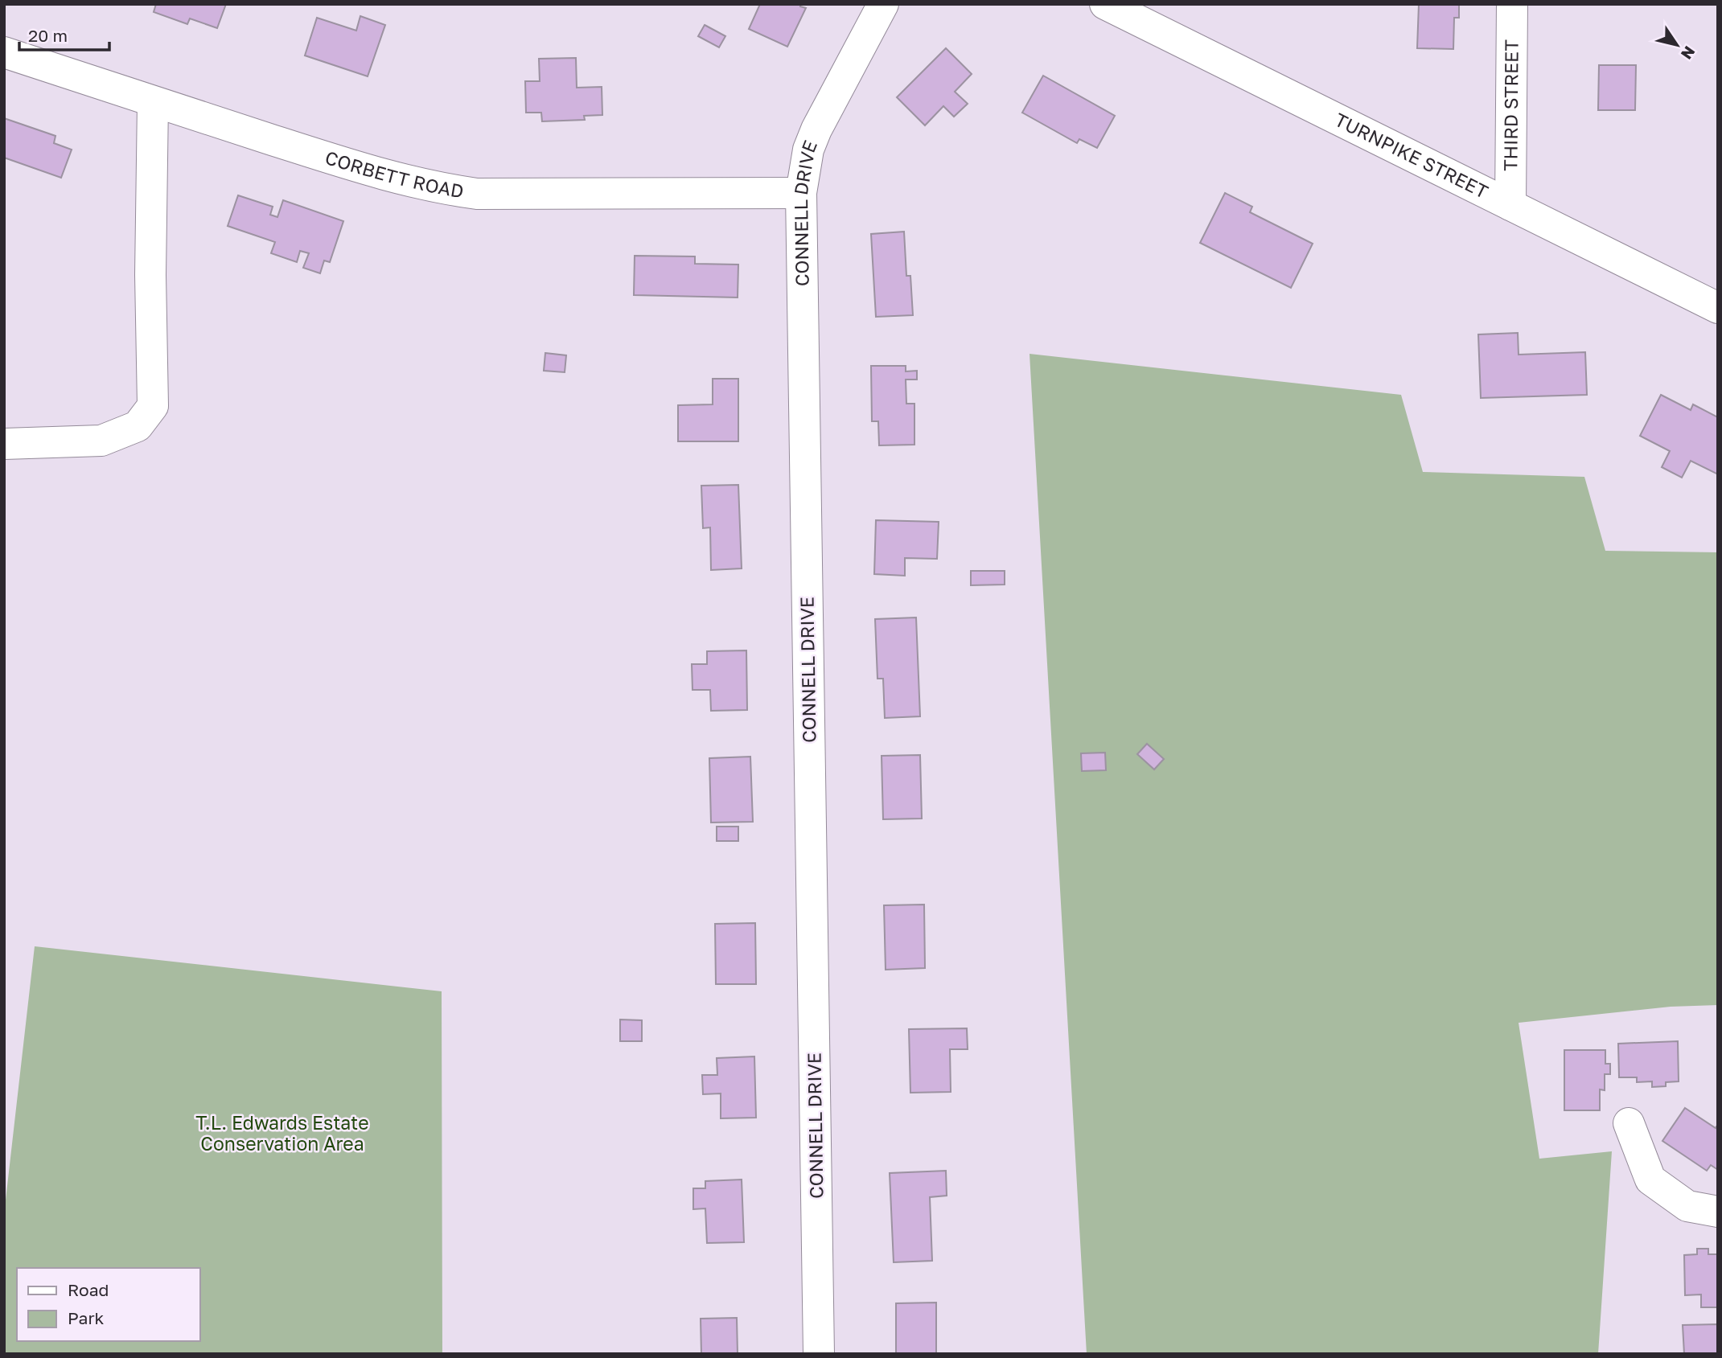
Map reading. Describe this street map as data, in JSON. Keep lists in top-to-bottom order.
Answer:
{
  "streets": {
    "street": [
      "THIRD STREET",
      "TURNPIKE STREET",
      "CORBETT ROAD",
      "CONNELL DRIVE"
    ]
  },
  "crossings": [
    ["THIRD STREET", "TURNPIKE STREET"],
    ["CORBETT ROAD", "CONNELL DRIVE"]
  ],
  "parks": ["T.L. Edwards Estate Conservation Area"],
  "legend": ["Road", "Park"],
  "scale_bar": "20 m",
  "north": "bottom right"
}
